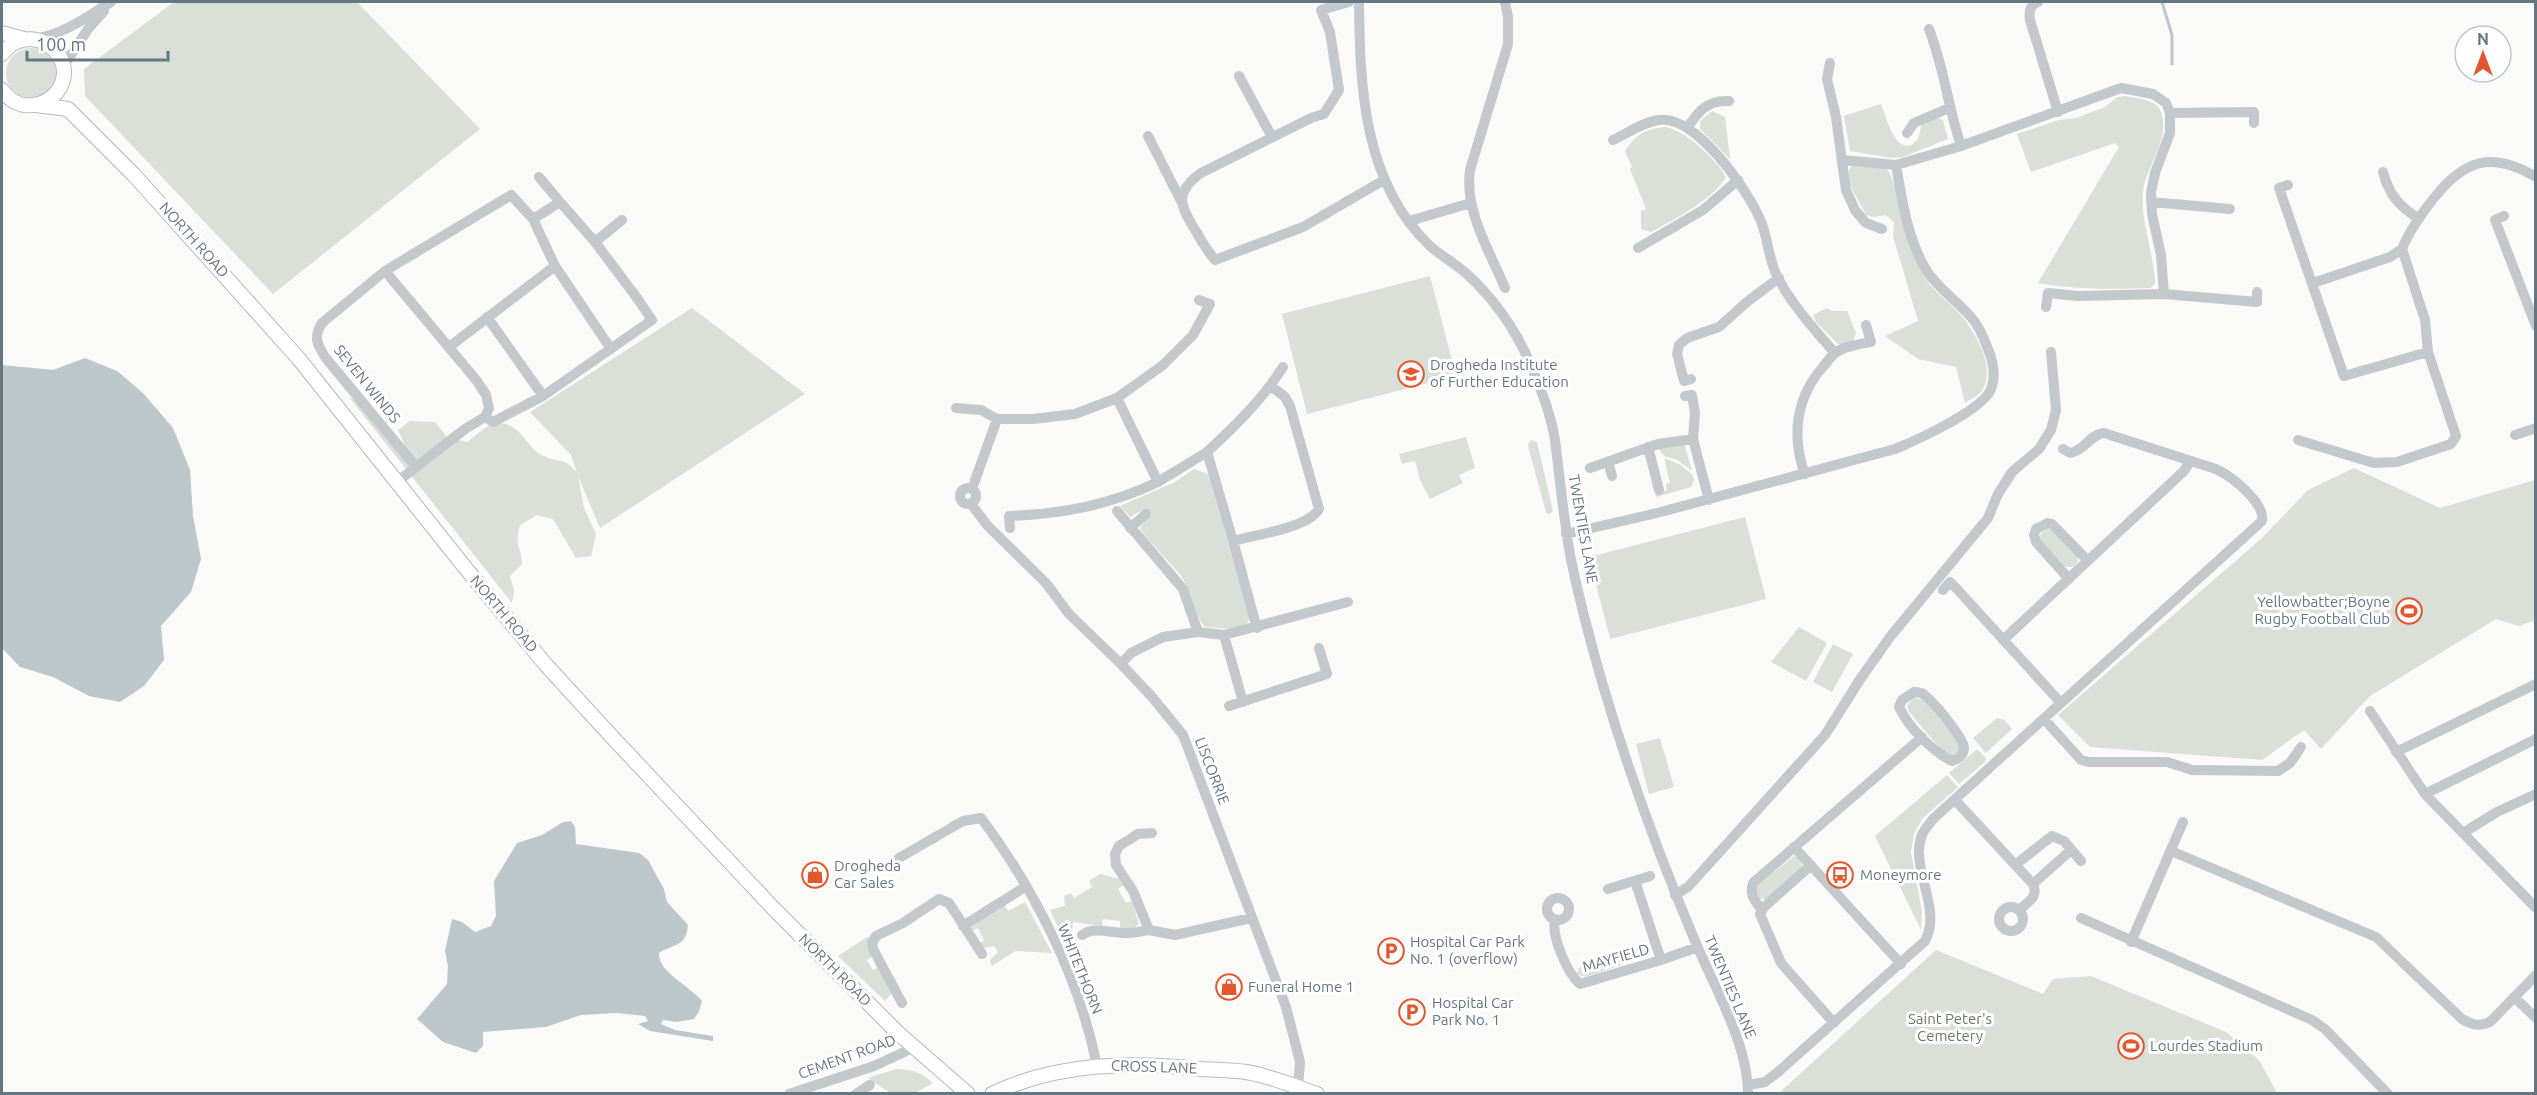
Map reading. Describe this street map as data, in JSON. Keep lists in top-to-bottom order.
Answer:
{
  "streets": {
    "main road": ["NORTH ROAD", "CROSS LANE"],
    "street": [
      "SEVEN WINDS",
      "TWENTIES LANE",
      "LISCORRIE",
      "MAYFIELD",
      "WHITETHORN",
      "CEMENT ROAD"
    ]
  },
  "crossings": [
    ["NORTH ROAD", "CEMENT ROAD"],
    ["TWENTIES LANE", "MAYFIELD"],
    ["LISCORRIE", "CROSS LANE"],
    ["WHITETHORN", "CROSS LANE"]
  ],
  "parks": ["Saint Peter's Cemetery"],
  "places": {
    "school or university": ["Drogheda Institute of Further Education"],
    "sports": ["Yellowbatter;Boyne Rugby Football Club", "Lourdes Stadium"],
    "shop": ["Drogheda Car Sales", "Funeral Home 1"],
    "bus stop": ["Moneymore"],
    "parking": ["Hospital Car Park No. 1 (overflow)", "Hospital Car Park No. 1"]
  },
  "scale_bar": "100 m",
  "north": "top"
}
